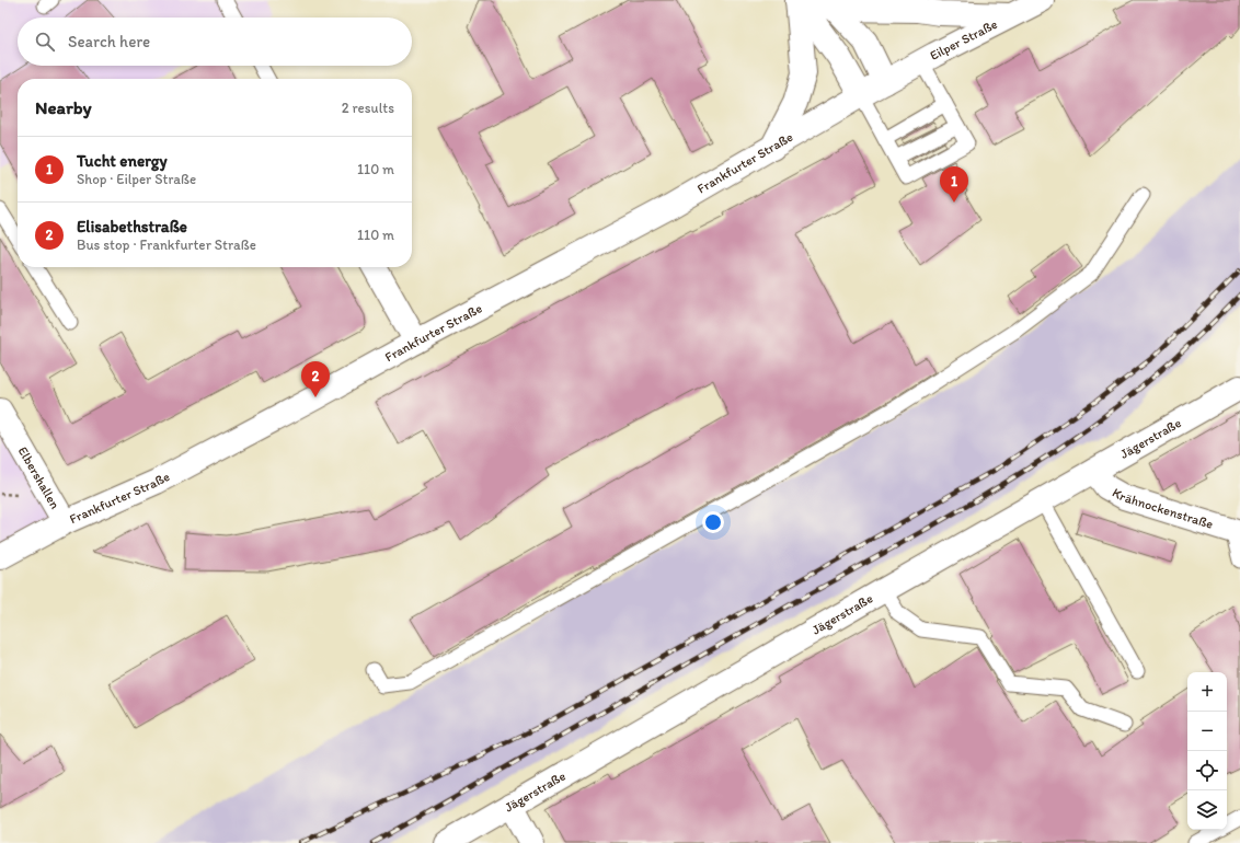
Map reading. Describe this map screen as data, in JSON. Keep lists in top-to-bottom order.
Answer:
{
  "streets": {
    "street": [
      "Eilper Straße",
      "Frankfurter Straße",
      "Jägerstraße",
      "Elbershallen",
      "Krähnockenstraße"
    ]
  },
  "crossings": [
    ["Eilper Straße", "Frankfurter Straße"],
    ["Frankfurter Straße", "Elbershallen"],
    ["Jägerstraße", "Krähnockenstraße"]
  ],
  "page": {
    "search": "Search here",
    "heading": ["Nearby", "2 results"],
    "list": [
      {
        "mark": "1",
        "name": "Tucht energy",
        "note": "Shop · Eilper Straße",
        "value": "110 m"
      },
      {
        "mark": "2",
        "name": "Elisabethstraße",
        "note": "Bus stop · Frankfurter Straße",
        "value": "110 m"
      }
    ],
    "pins": ["1", "2"],
    "map_buttons": ["+", "−"]
  }
}
